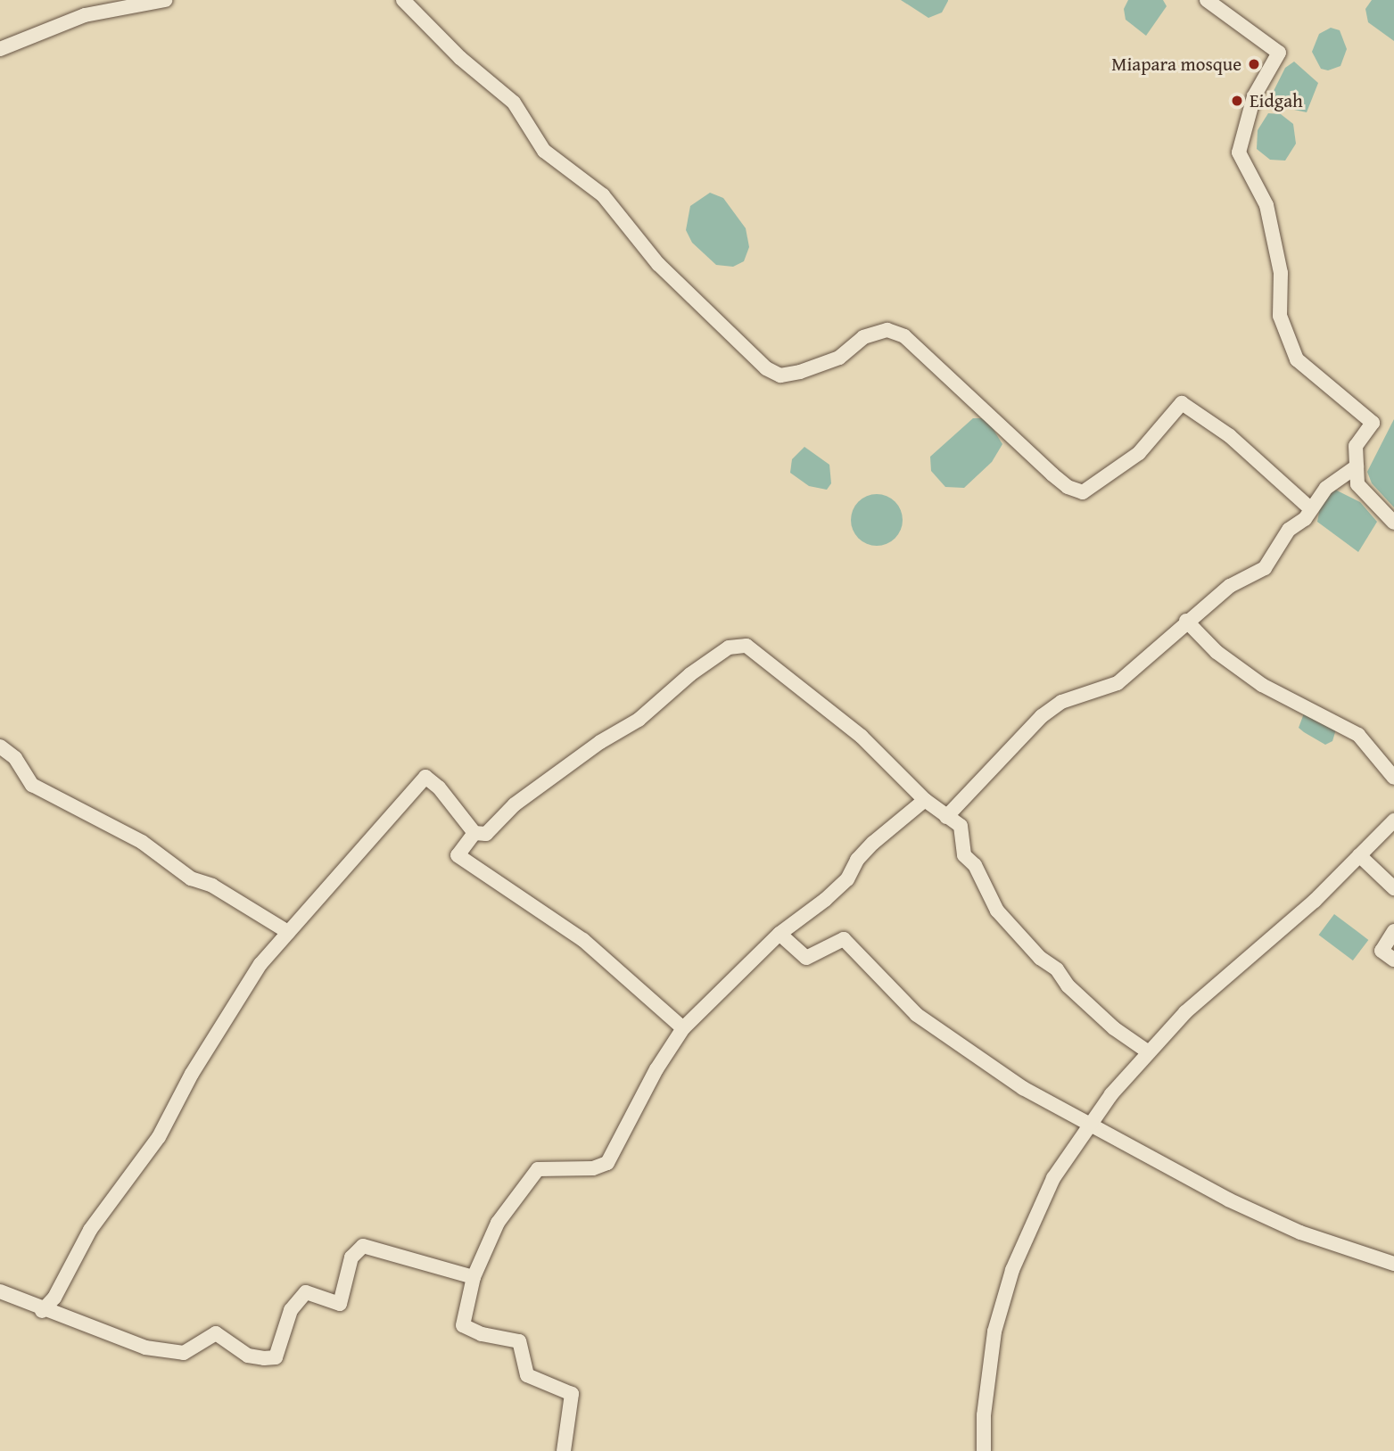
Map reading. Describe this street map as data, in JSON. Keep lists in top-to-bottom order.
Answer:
{
  "places": ["Miapara mosque", "Eidgah"]
}
